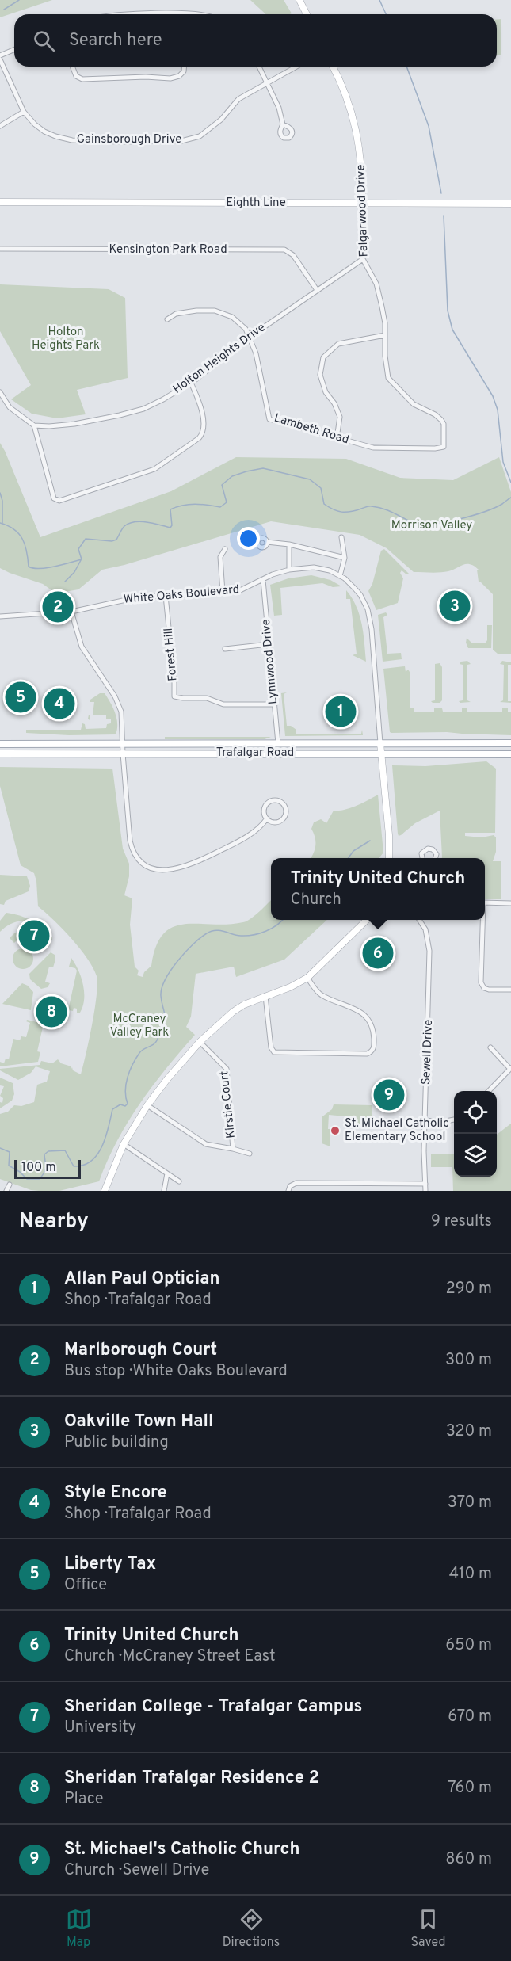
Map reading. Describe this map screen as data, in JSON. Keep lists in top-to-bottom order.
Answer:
{
  "streets": {
    "main road": ["Trafalgar Road"],
    "street": [
      "Gainsborough Drive",
      "Eighth Line",
      "Falgarwood Drive",
      "Kensington Park Road",
      "Holton Heights Drive",
      "Lambeth Road",
      "White Oaks Boulevard",
      "Forest Hill",
      "Lynnwood Drive",
      "Sewell Drive",
      "Kirstie Court"
    ]
  },
  "crossings": [
    ["Eighth Line", "Falgarwood Drive"],
    ["Falgarwood Drive", "Holton Heights Drive"],
    ["Falgarwood Drive", "Lambeth Road"],
    ["Kensington Park Road", "Holton Heights Drive"],
    ["Holton Heights Drive", "Lambeth Road"],
    ["White Oaks Boulevard", "Forest Hill"],
    ["White Oaks Boulevard", "Lynnwood Drive"],
    ["White Oaks Boulevard", "Trafalgar Road"],
    ["Forest Hill", "Lynnwood Drive"],
    ["Lynnwood Drive", "Trafalgar Road"]
  ],
  "parks": ["Holton Heights Park", "Morrison Valley", "McCraney Valley Park"],
  "places": ["St. Michael Catholic Elementary School"],
  "scale_bar": "100 m",
  "page": {
    "search": "Search here",
    "pins": [
      "3",
      "2",
      "5",
      "4",
      "1",
      "7",
      "6",
      "8",
      "9"
    ],
    "popup": ["Trinity United Church", "Church"],
    "scale": "100 m",
    "heading": ["Nearby", "9 results"],
    "list": [
      {
        "mark": "1",
        "name": "Allan Paul Optician",
        "note": "Shop · Trafalgar Road",
        "value": "290 m"
      },
      {
        "mark": "2",
        "name": "Marlborough Court",
        "note": "Bus stop · White Oaks Boulevard",
        "value": "300 m"
      },
      {
        "mark": "3",
        "name": "Oakville Town Hall",
        "note": "Public building",
        "value": "320 m"
      },
      {
        "mark": "4",
        "name": "Style Encore",
        "note": "Shop · Trafalgar Road",
        "value": "370 m"
      },
      {
        "mark": "5",
        "name": "Liberty Tax",
        "note": "Office",
        "value": "410 m"
      },
      {
        "mark": "6",
        "name": "Trinity United Church",
        "note": "Church · McCraney Street East",
        "value": "650 m"
      },
      {
        "mark": "7",
        "name": "Sheridan College - Trafalgar Campus",
        "note": "University",
        "value": "670 m"
      },
      {
        "mark": "8",
        "name": "Sheridan Trafalgar Residence 2",
        "note": "Place",
        "value": "760 m"
      },
      {
        "mark": "9",
        "name": "St. Michael's Catholic Church",
        "note": "Church · Sewell Drive",
        "value": "860 m"
      }
    ],
    "nav": ["Map", "Directions", "Saved"]
  }
}
